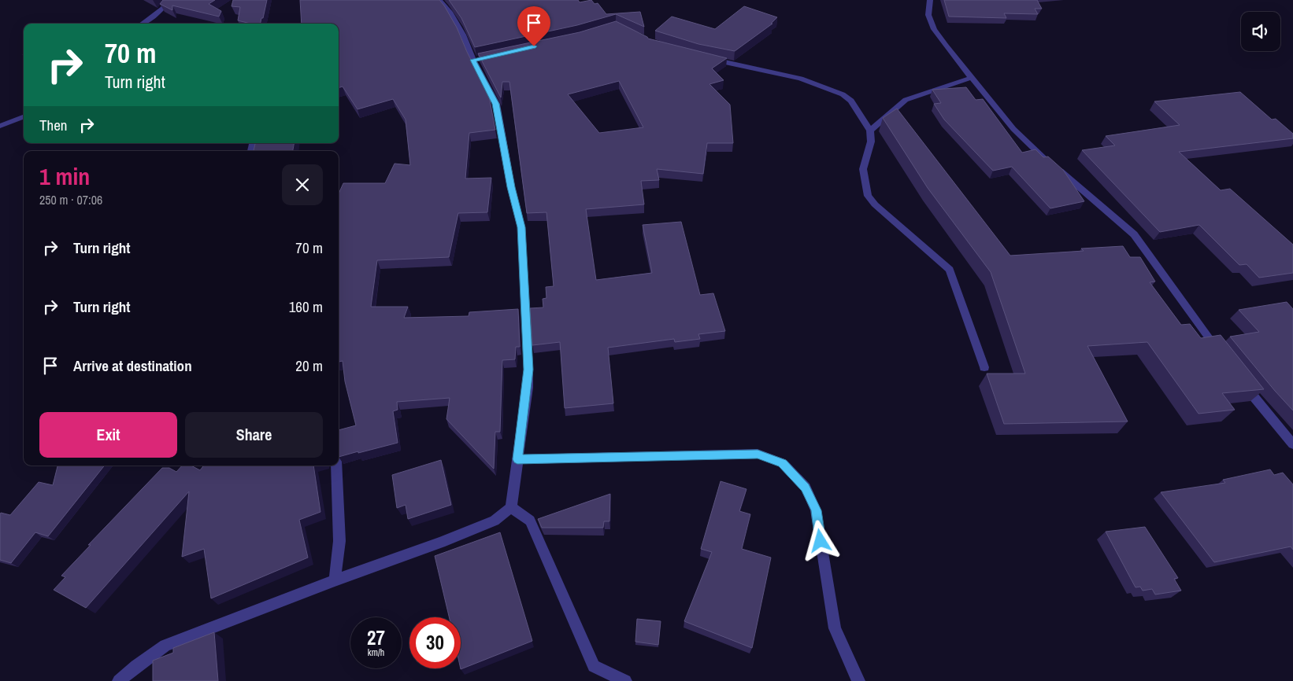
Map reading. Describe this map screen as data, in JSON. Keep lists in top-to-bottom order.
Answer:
{
  "page": {
    "turn": ["70 m", "Turn right"],
    "then": "Then",
    "heading": ["1 min", "250 m · 07:06"],
    "list": [
      {
        "name": "Turn right",
        "value": "70 m"
      },
      {
        "name": "Turn right",
        "value": "160 m"
      },
      {
        "name": "Arrive at destination",
        "value": "20 m"
      }
    ],
    "buttons": ["Exit", "Share"],
    "speed": "27 km/h",
    "limit": "30"
  }
}
